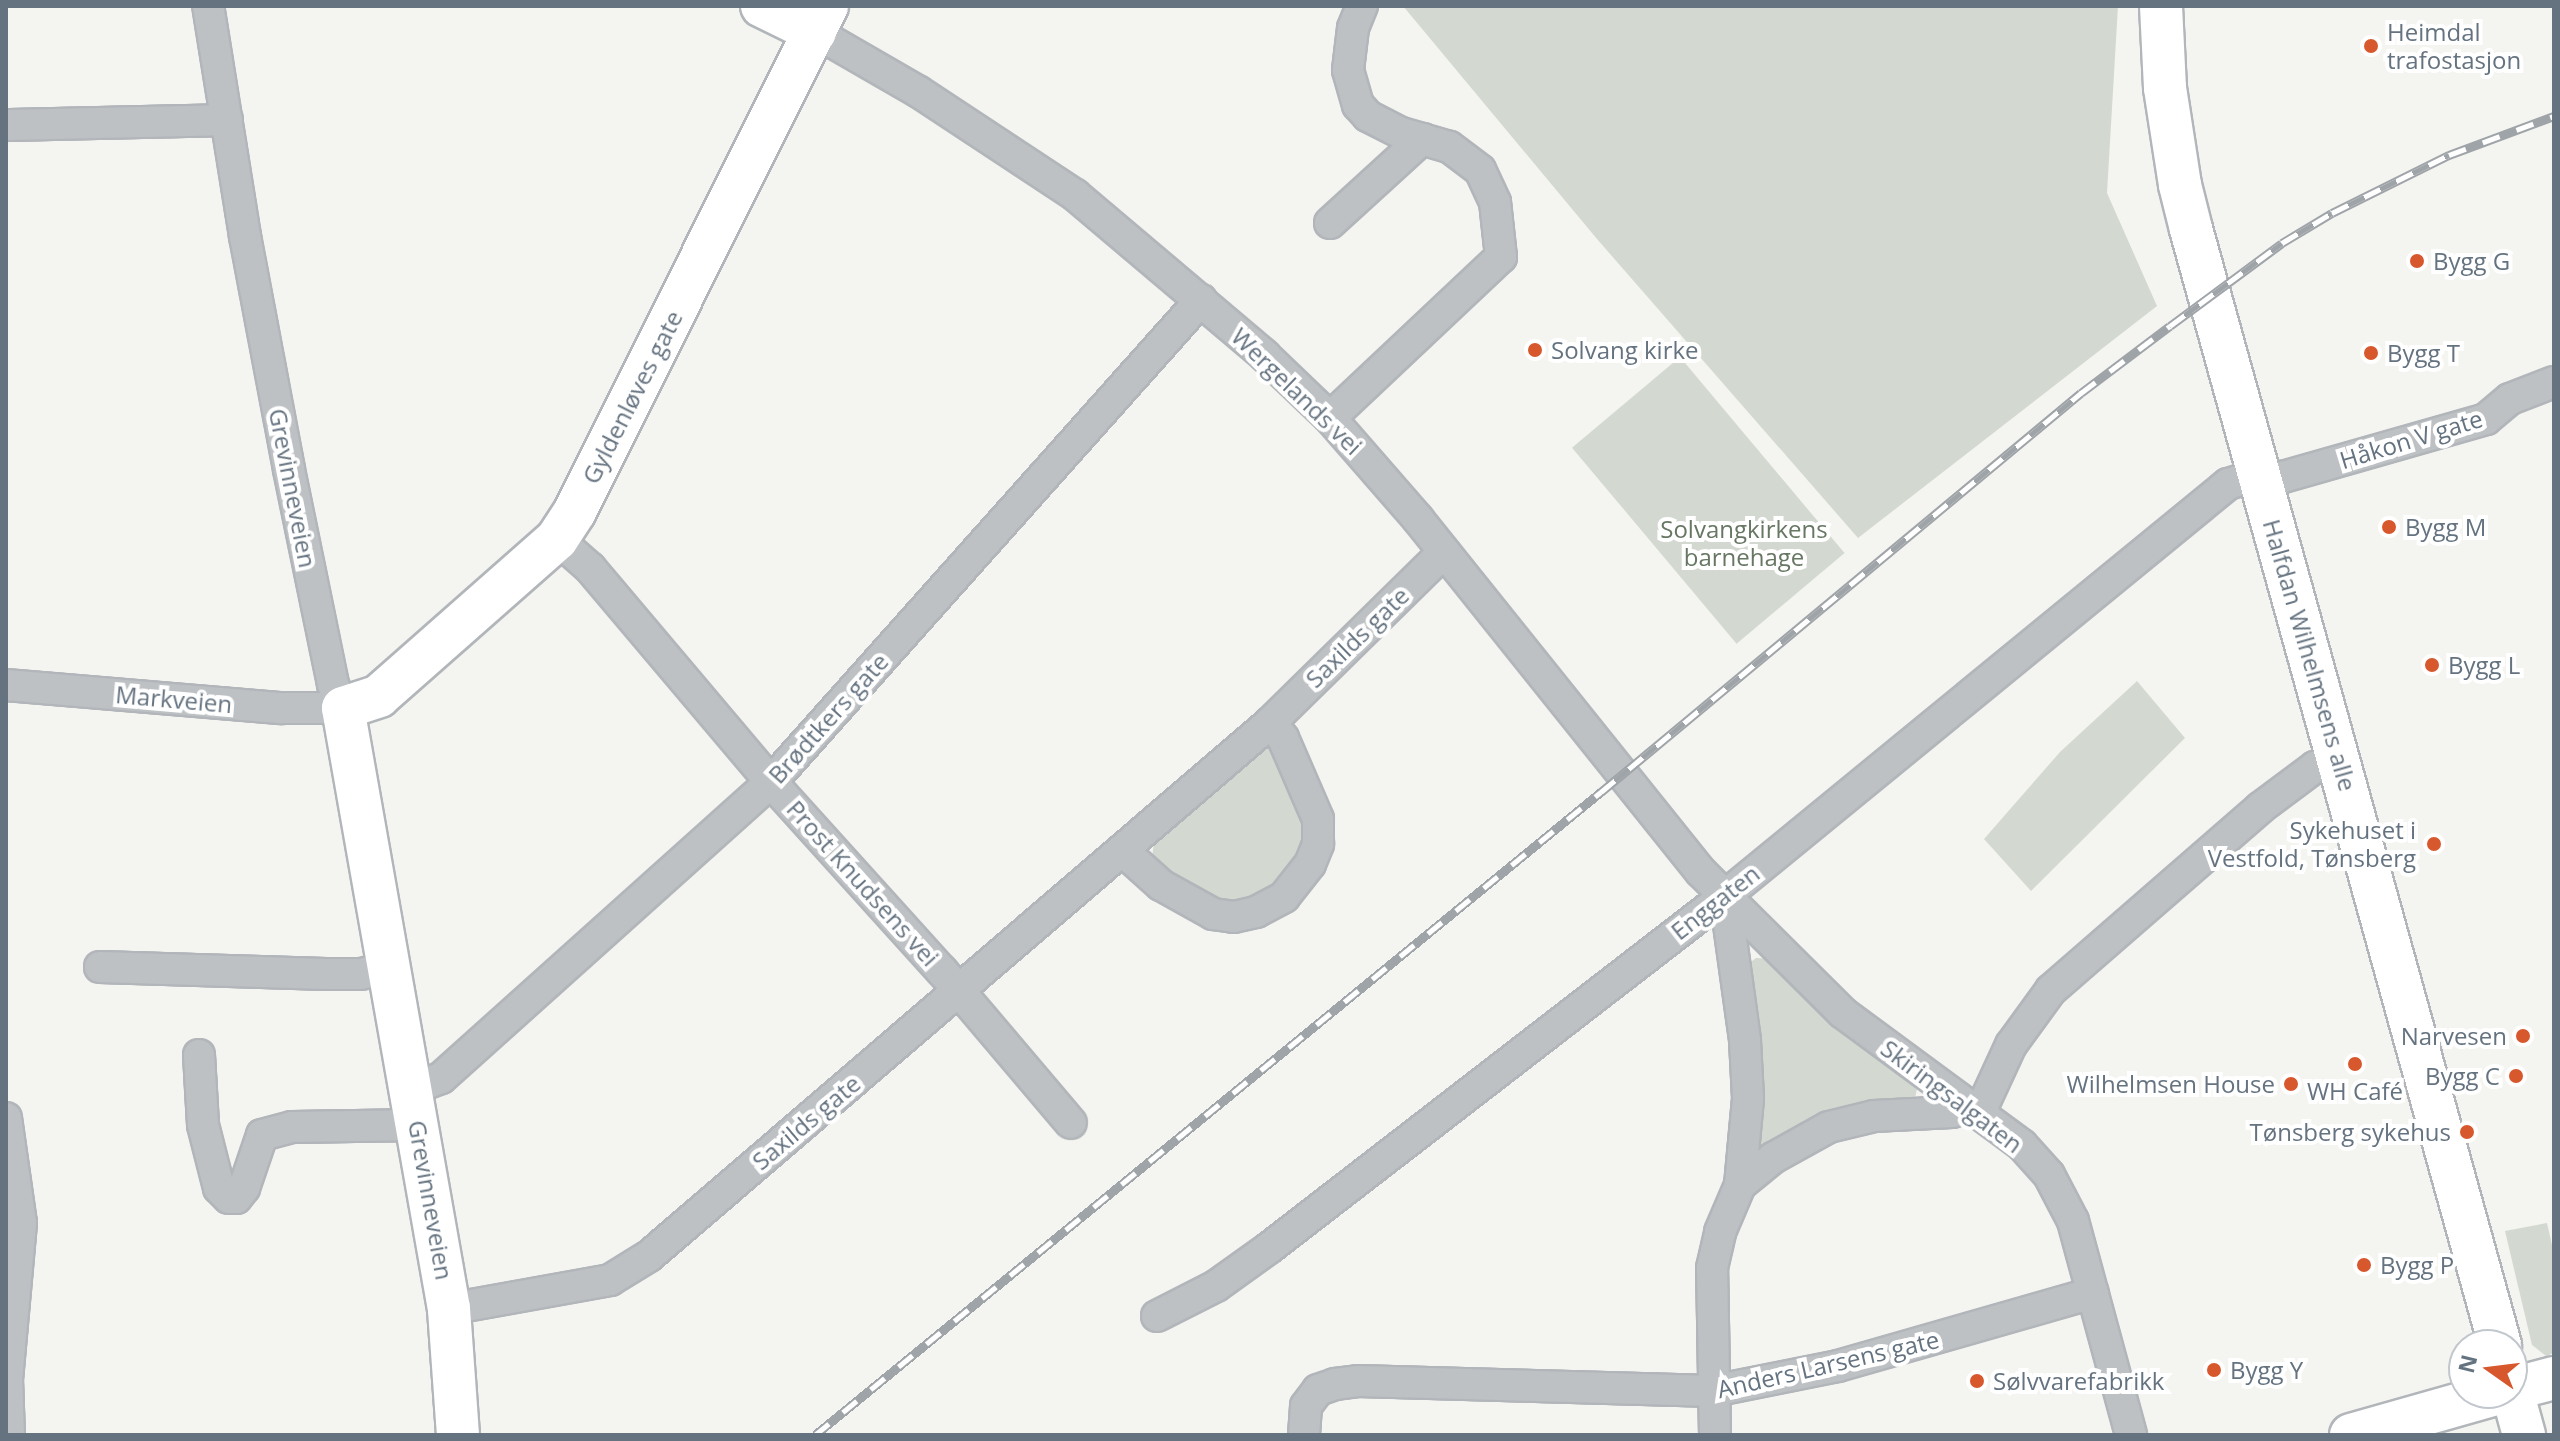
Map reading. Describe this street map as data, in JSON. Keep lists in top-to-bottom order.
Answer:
{
  "streets": {
    "main road": [
      "Wergelands vei",
      "Gyldenløves gate",
      "Grevinneveien",
      "Halfdan Wilhelmsens alle"
    ],
    "street": [
      "Håkon V gate",
      "Saxilds gate",
      "Markveien",
      "Brødtkers gate",
      "Prost Knudsens vei",
      "Enggaten",
      "Skiringsalgaten",
      "Anders Larsens gate"
    ]
  },
  "crossings": [
    ["Wergelands vei", "Gyldenløves gate"],
    ["Wergelands vei", "Saxilds gate"],
    ["Wergelands vei", "Brødtkers gate"],
    ["Wergelands vei", "Enggaten"],
    ["Wergelands vei", "Skiringsalgaten"],
    ["Gyldenløves gate", "Grevinneveien"],
    ["Gyldenløves gate", "Markveien"],
    ["Gyldenløves gate", "Prost Knudsens vei"],
    ["Håkon V gate", "Halfdan Wilhelmsens alle"],
    ["Håkon V gate", "Enggaten"],
    ["Grevinneveien", "Saxilds gate"],
    ["Grevinneveien", "Markveien"],
    ["Grevinneveien", "Brødtkers gate"],
    ["Saxilds gate", "Prost Knudsens vei"],
    ["Halfdan Wilhelmsens alle", "Enggaten"],
    ["Brødtkers gate", "Prost Knudsens vei"],
    ["Enggaten", "Skiringsalgaten"],
    ["Skiringsalgaten", "Anders Larsens gate"]
  ],
  "parks": ["Solvangkirkens barnehage"],
  "places": [
    "Heimdal trafostasjon",
    "Bygg G",
    "Solvang kirke",
    "Bygg T",
    "Bygg M",
    "Bygg L",
    "Sykehuset i Vestfold, Tønsberg",
    "Narvesen",
    "WH Café",
    "Bygg C",
    "Wilhelmsen House",
    "Tønsberg sykehus",
    "Bygg P",
    "Bygg Y",
    "Sølvvarefabrikk"
  ],
  "north": "left"
}
